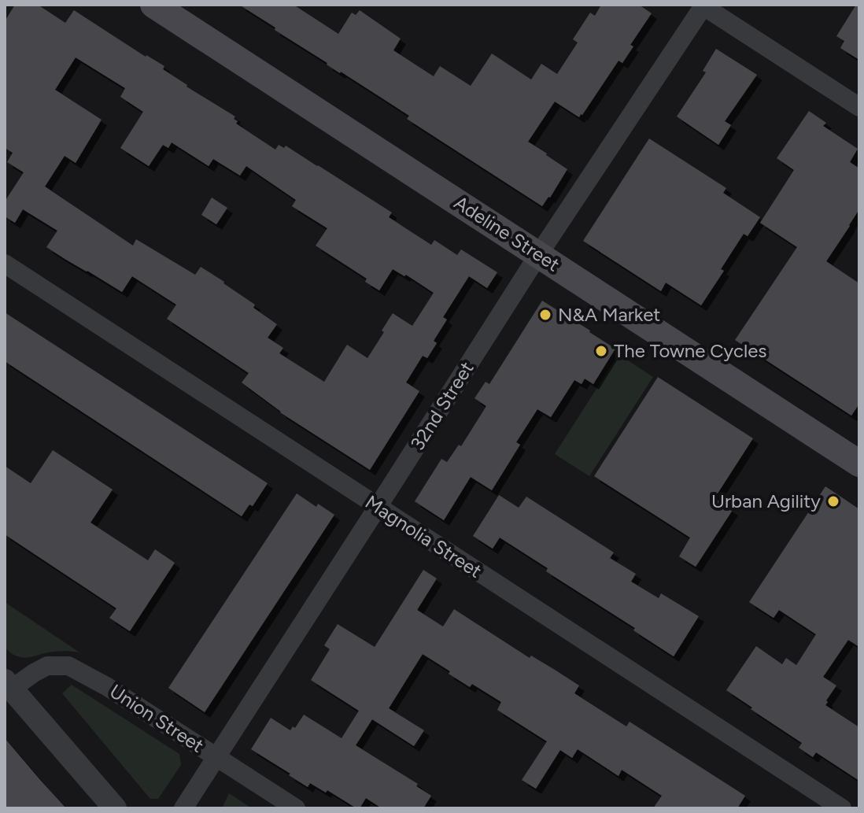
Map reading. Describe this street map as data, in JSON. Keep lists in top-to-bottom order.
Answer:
{
  "streets": {
    "main road": ["Adeline Street"],
    "street": ["32nd Street", "Magnolia Street", "Union Street"]
  },
  "crossings": [
    ["Adeline Street", "32nd Street"],
    ["32nd Street", "Magnolia Street"],
    ["32nd Street", "Union Street"]
  ],
  "places": ["N&A Market", "The Towne Cycles", "Urban Agility"]
}
